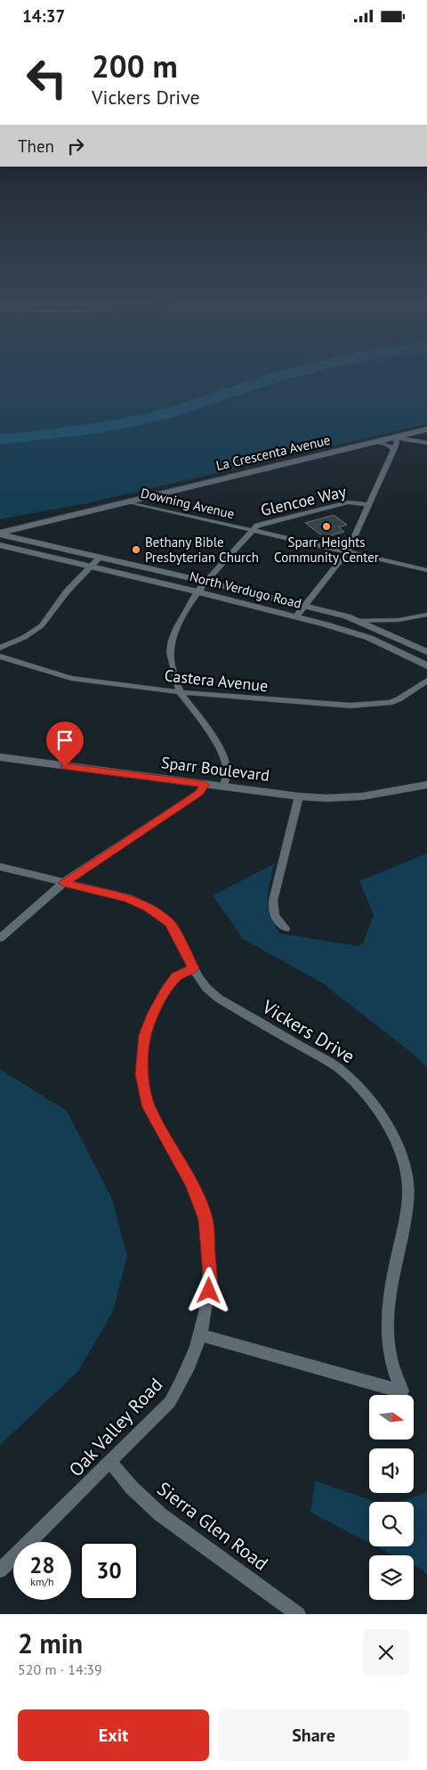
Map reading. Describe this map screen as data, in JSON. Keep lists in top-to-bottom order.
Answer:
{
  "streets": {
    "main road": ["La Crescenta Avenue", "North Verdugo Road", "Sparr Boulevard"],
    "street": [
      "Glencoe Way",
      "Downing Avenue",
      "Castera Avenue",
      "Vickers Drive",
      "Oak Valley Road",
      "Sierra Glen Road"
    ]
  },
  "crossings": [
    ["La Crescenta Avenue", "Downing Avenue"],
    ["La Crescenta Avenue", "North Verdugo Road"],
    ["Glencoe Way", "Downing Avenue"],
    ["Glencoe Way", "North Verdugo Road"],
    ["Glencoe Way", "Castera Avenue"],
    ["Glencoe Way", "Sparr Boulevard"],
    ["Vickers Drive", "Oak Valley Road"],
    ["Oak Valley Road", "Sierra Glen Road"]
  ],
  "places": ["Sparr Heights Community Center", "Bethany Bible Presbyterian Church"],
  "north": "right",
  "page": {
    "status": "14:37",
    "turn": ["200 m", "Vickers Drive"],
    "then": "Then",
    "speed": "28 km/h",
    "limit": "30",
    "heading": ["2 min", "520 m · 14:39"],
    "buttons": ["Exit", "Share"]
  }
}
